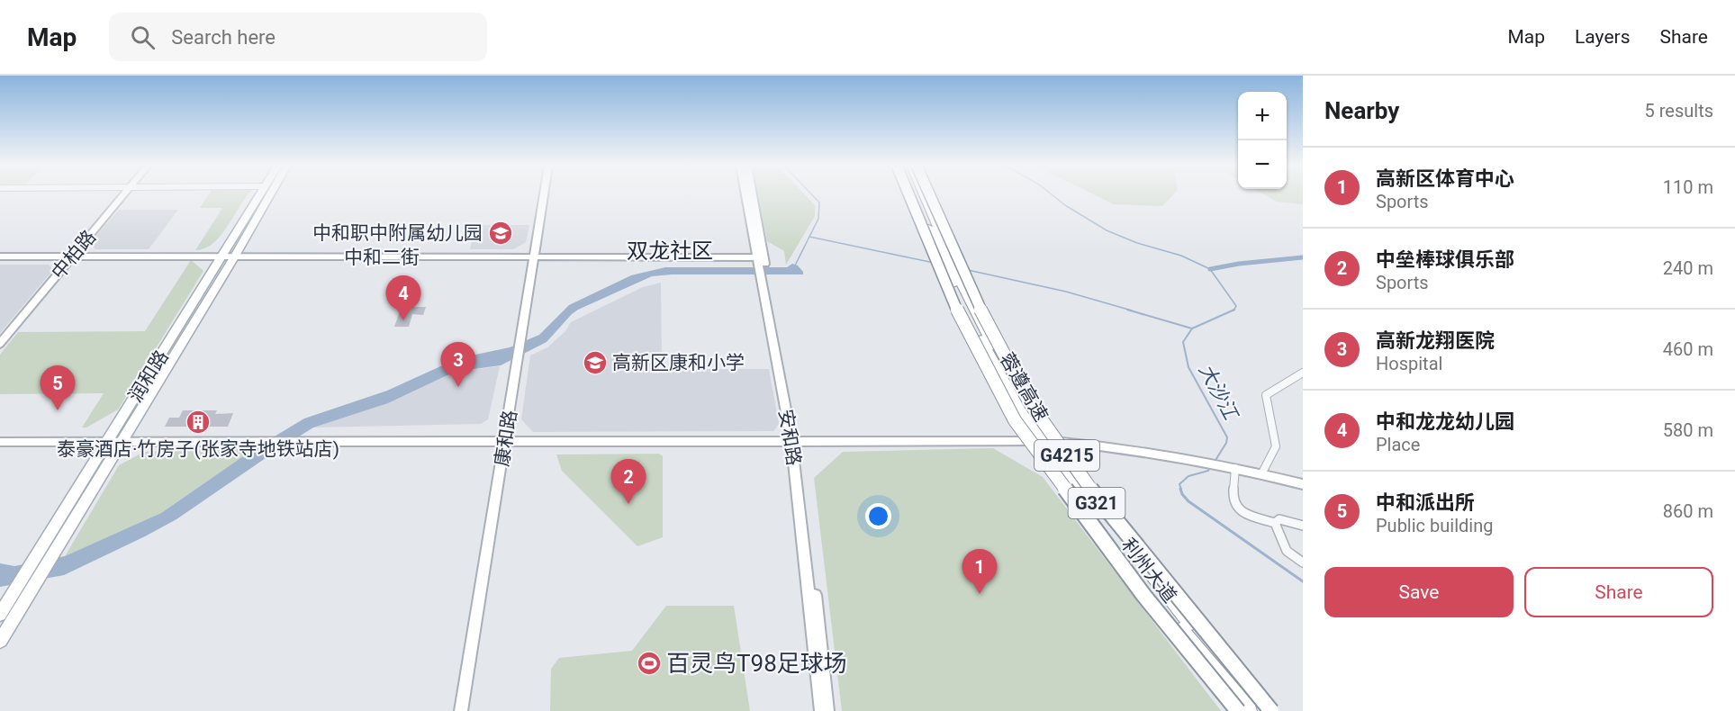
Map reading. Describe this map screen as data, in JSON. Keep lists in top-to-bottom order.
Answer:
{
  "streets": {
    "highway": [
      "蓉遵高速",
      "G4215",
      "G321",
      "利州大道"
    ],
    "main road": ["润和路"],
    "street": [
      "中柏路",
      "中和二街",
      "安和路",
      "康和路"
    ]
  },
  "crossings": [
    ["中柏路", "中和二街"],
    ["中和二街", "润和路"],
    ["中和二街", "安和路"],
    ["中和二街", "康和路"]
  ],
  "districts": ["双龙社区"],
  "water": ["大沙江"],
  "places": {
    "school or university": ["中和职中附属幼儿园", "高新区康和小学"],
    "building": ["泰豪酒店·竹房子(张家寺地铁站店)"],
    "sports": ["百灵鸟T98足球场"]
  },
  "page": {
    "header": "Map",
    "search": "Search here",
    "nav": ["Map", "Layers", "Share"],
    "heading": ["Nearby", "5 results"],
    "map_buttons": ["+", "−"],
    "list": [
      {
        "mark": "1",
        "name": "高新区体育中心",
        "note": "Sports",
        "value": "110 m"
      },
      {
        "mark": "2",
        "name": "中垒棒球俱乐部",
        "note": "Sports",
        "value": "240 m"
      },
      {
        "mark": "3",
        "name": "高新龙翔医院",
        "note": "Hospital",
        "value": "460 m"
      },
      {
        "mark": "4",
        "name": "中和龙龙幼儿园",
        "note": "Place",
        "value": "580 m"
      },
      {
        "mark": "5",
        "name": "中和派出所",
        "note": "Public building",
        "value": "860 m"
      }
    ],
    "pins": [
      "4",
      "3",
      "5",
      "2",
      "1"
    ],
    "buttons": ["Save", "Share"]
  }
}
